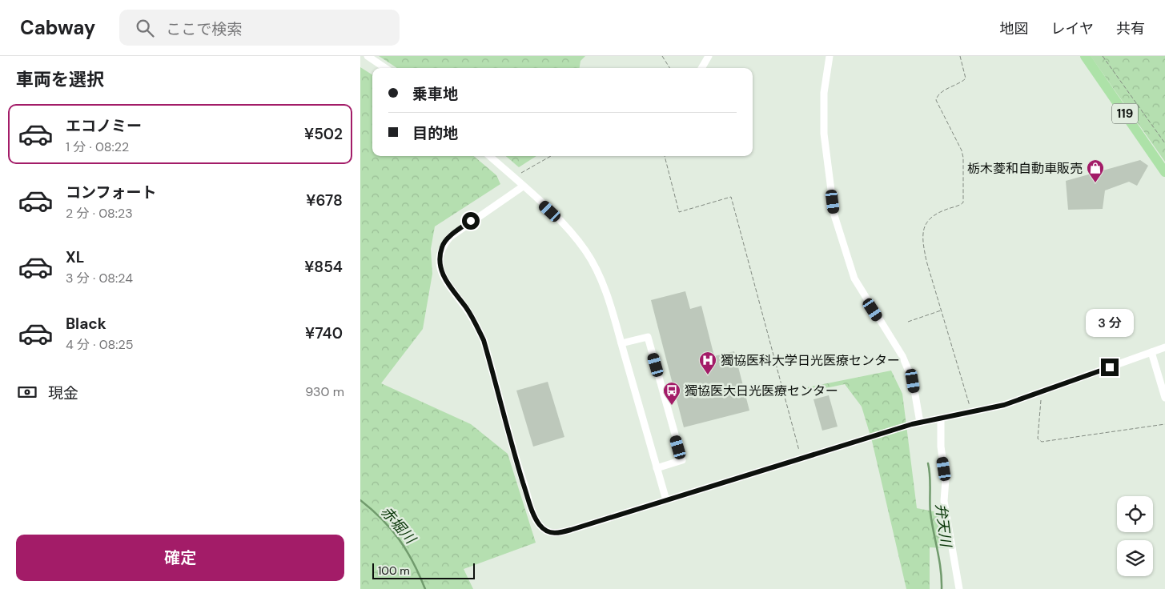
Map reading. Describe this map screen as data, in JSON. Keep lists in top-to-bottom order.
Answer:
{
  "streets": {
    "highway": ["119"]
  },
  "water": ["赤堀川", "弁天川"],
  "places": {
    "shop": ["栃木菱和自動車販売"],
    "hospital": ["獨協医科大学日光医療センター"],
    "bus stop": ["獨協医大日光医療センター"]
  },
  "scale_bar": "100 m",
  "page": {
    "header": "Cabway",
    "search": "ここで検索",
    "nav": ["地図", "レイヤ", "共有"],
    "heading": "車両を選択",
    "banner": ["乗車地", "目的地"],
    "list": [
      {
        "name": "エコノミー",
        "note": "1 分 · 08:22",
        "value": "¥502"
      },
      {
        "name": "コンフォート",
        "note": "2 分 · 08:23",
        "value": "¥678"
      },
      {
        "name": "XL",
        "note": "3 分 · 08:24",
        "value": "¥854"
      },
      {
        "name": "Black",
        "note": "4 分 · 08:25",
        "value": "¥740"
      }
    ],
    "bubble": "3 分",
    "pay": ["現金", "930 m"],
    "buttons": "確定",
    "scale": "100 m"
  }
}
